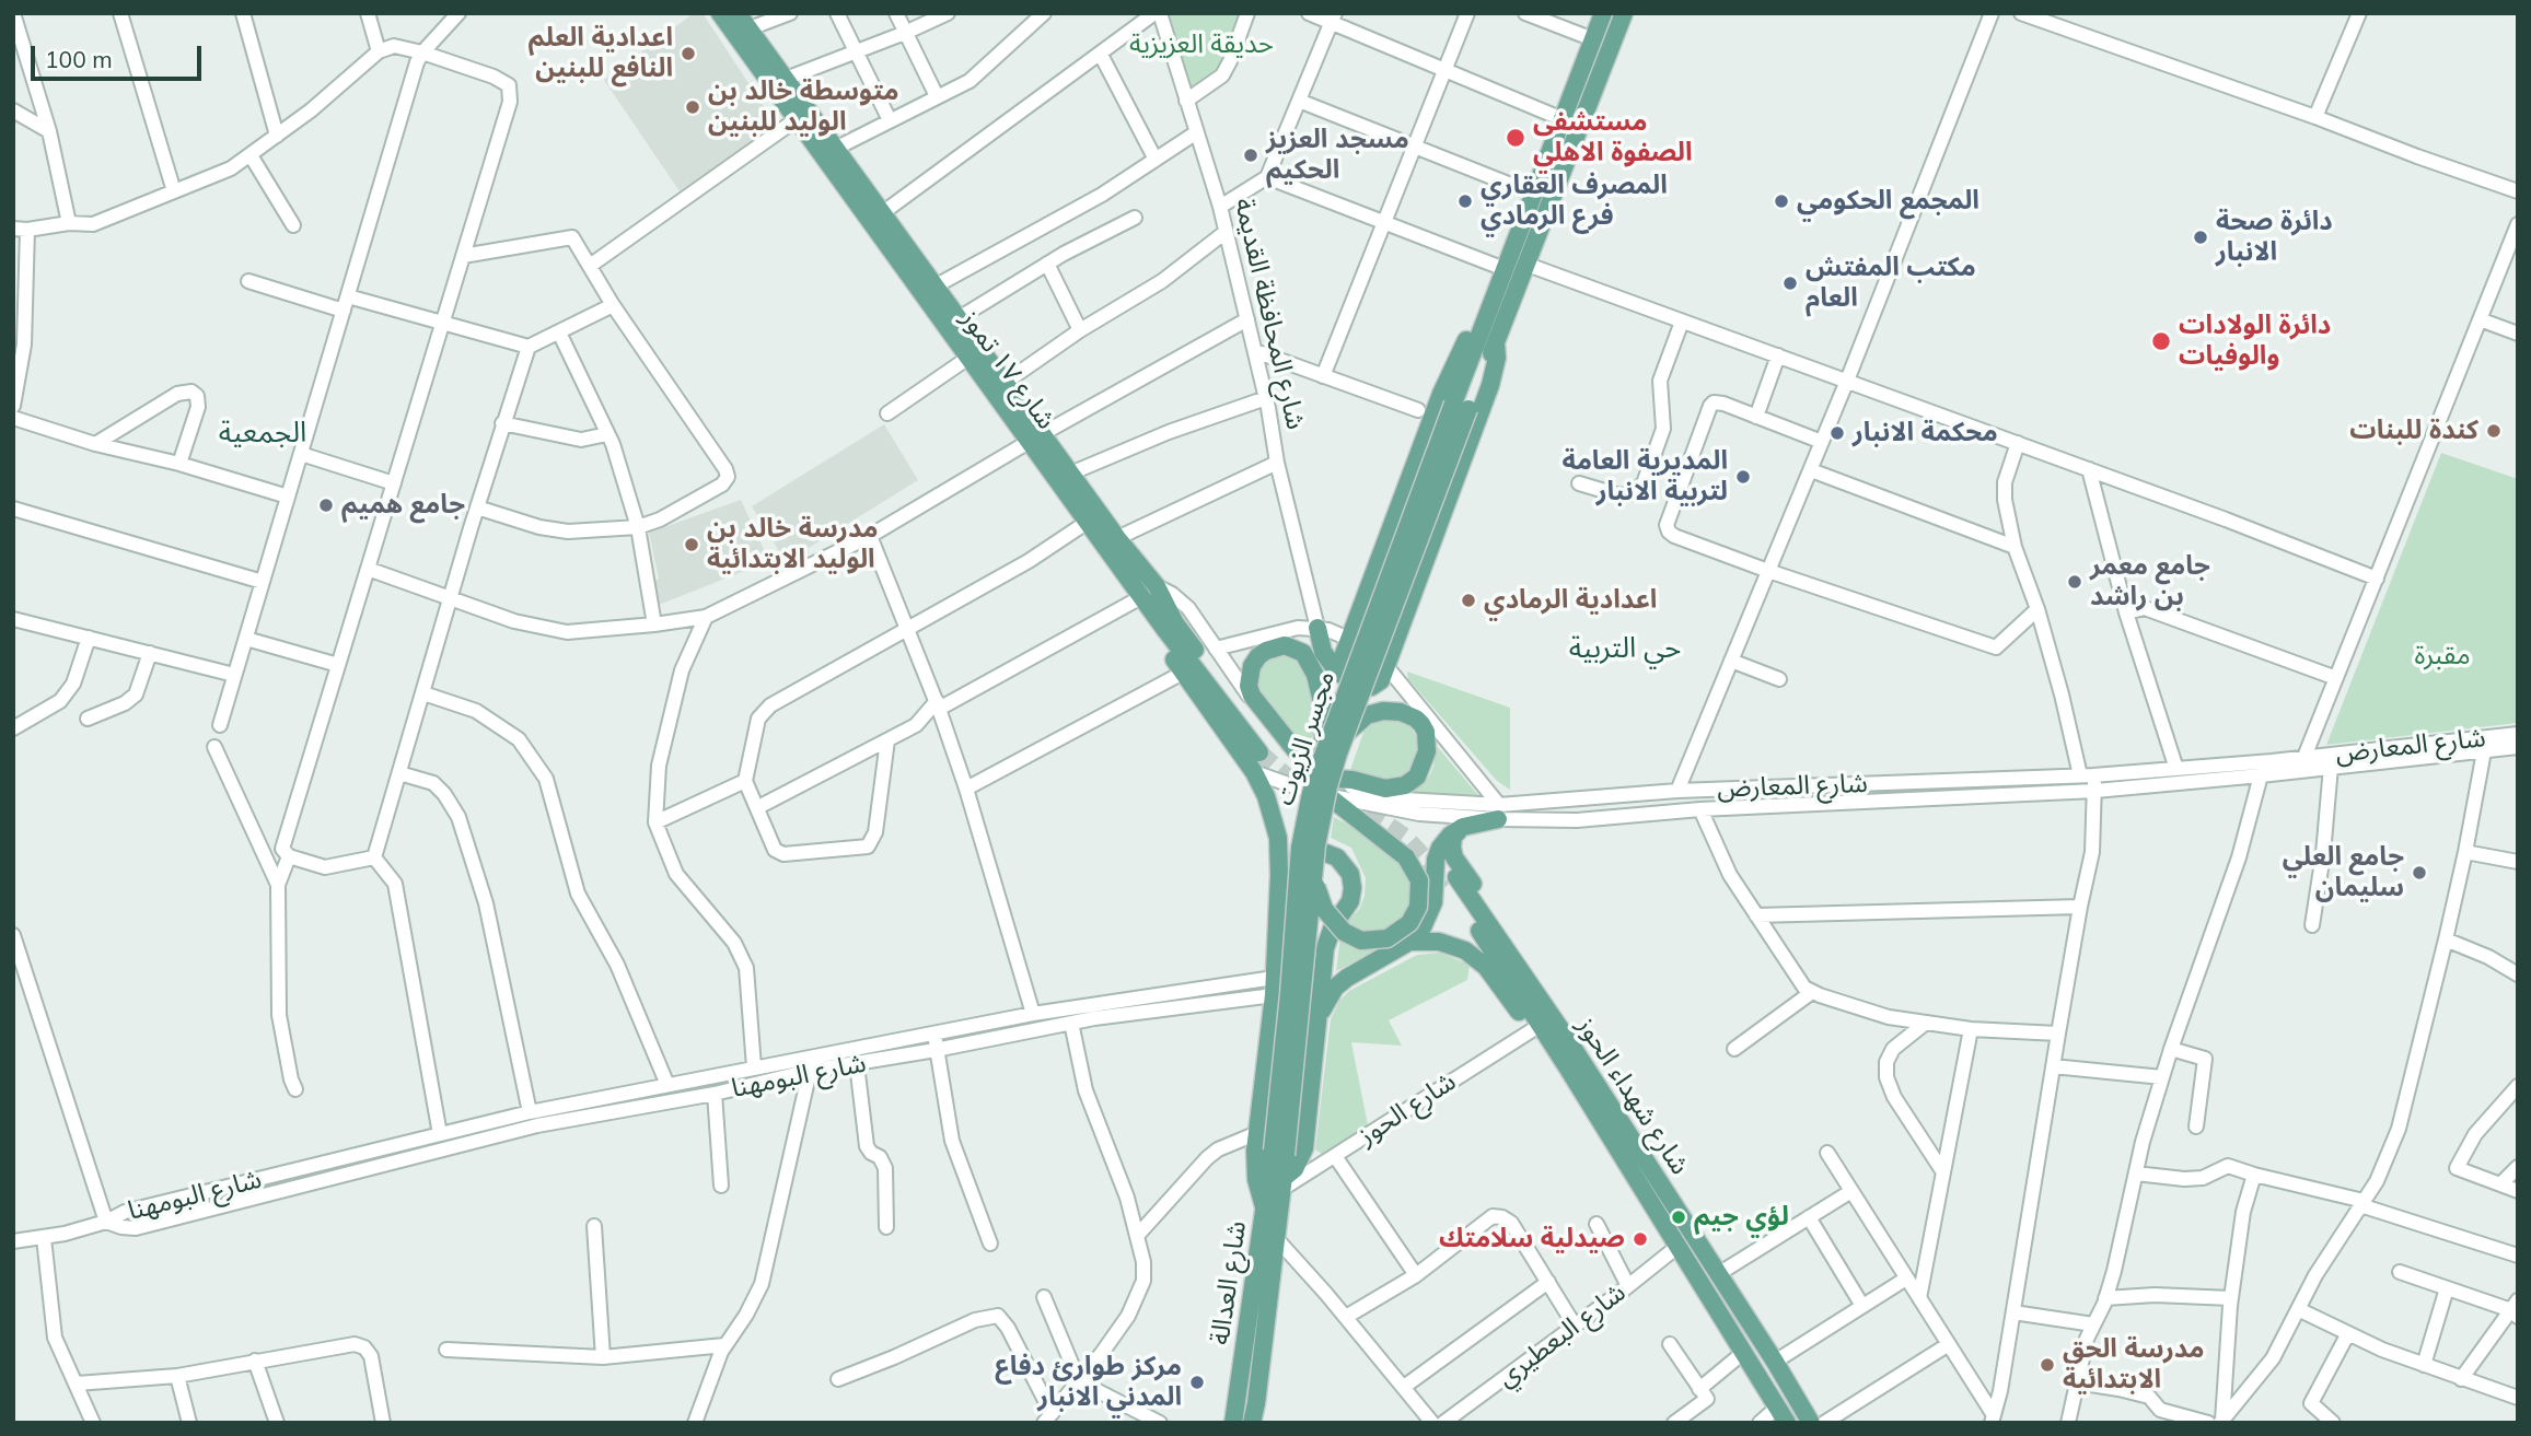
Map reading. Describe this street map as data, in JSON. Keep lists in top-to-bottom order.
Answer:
{
  "streets": {
    "main road": [
      "شارع ١٧ تموز",
      "مجسر الزيوت",
      "شارع شهداء الحوز",
      "شارع العدالة"
    ],
    "street": [
      "شارع المحافظة القديمة",
      "شارع المعارض",
      "شارع البومهنا",
      "شارع الحوز",
      "شارع البعطيري"
    ]
  },
  "crossings": [
    ["شارع ١٧ تموز", "شارع المعارض"],
    ["مجسر الزيوت", "شارع العدالة"],
    ["شارع شهداء الحوز", "شارع البعطيري"],
    ["شارع الحوز", "شارع العدالة"]
  ],
  "districts": ["الجمعية", "حي التربية"],
  "parks": ["حديقة العزيزية", "مقبرة"],
  "places": [
    "اعدادية العلم النافع للبنين",
    "متوسطة خالد بن الوليد للبنين",
    "مستشفى الصفوة الاهلي",
    "مسجد العزيز الحكيم",
    "المصرف العقاري فرع الرمادي",
    "المجمع الحكومي",
    "دائرة صحة الانبار",
    "مكتب المفتش العام",
    "دائرة الولادات والوفيات",
    "كندة للبنات",
    "محكمة الانبار",
    "المديرية العامة لتربية الانبار",
    "جامع هميم",
    "مدرسة خالد بن الوليد الابتدائية",
    "جامع معمر بن راشد",
    "اعدادية الرمادي",
    "جامع العلي سليمان",
    "لؤي جيم",
    "صيدلية سلامتك",
    "مدرسة الحق الابتدائية",
    "مركز طوارئ دفاع المدني الانبار"
  ],
  "scale_bar": "100 m"
}
